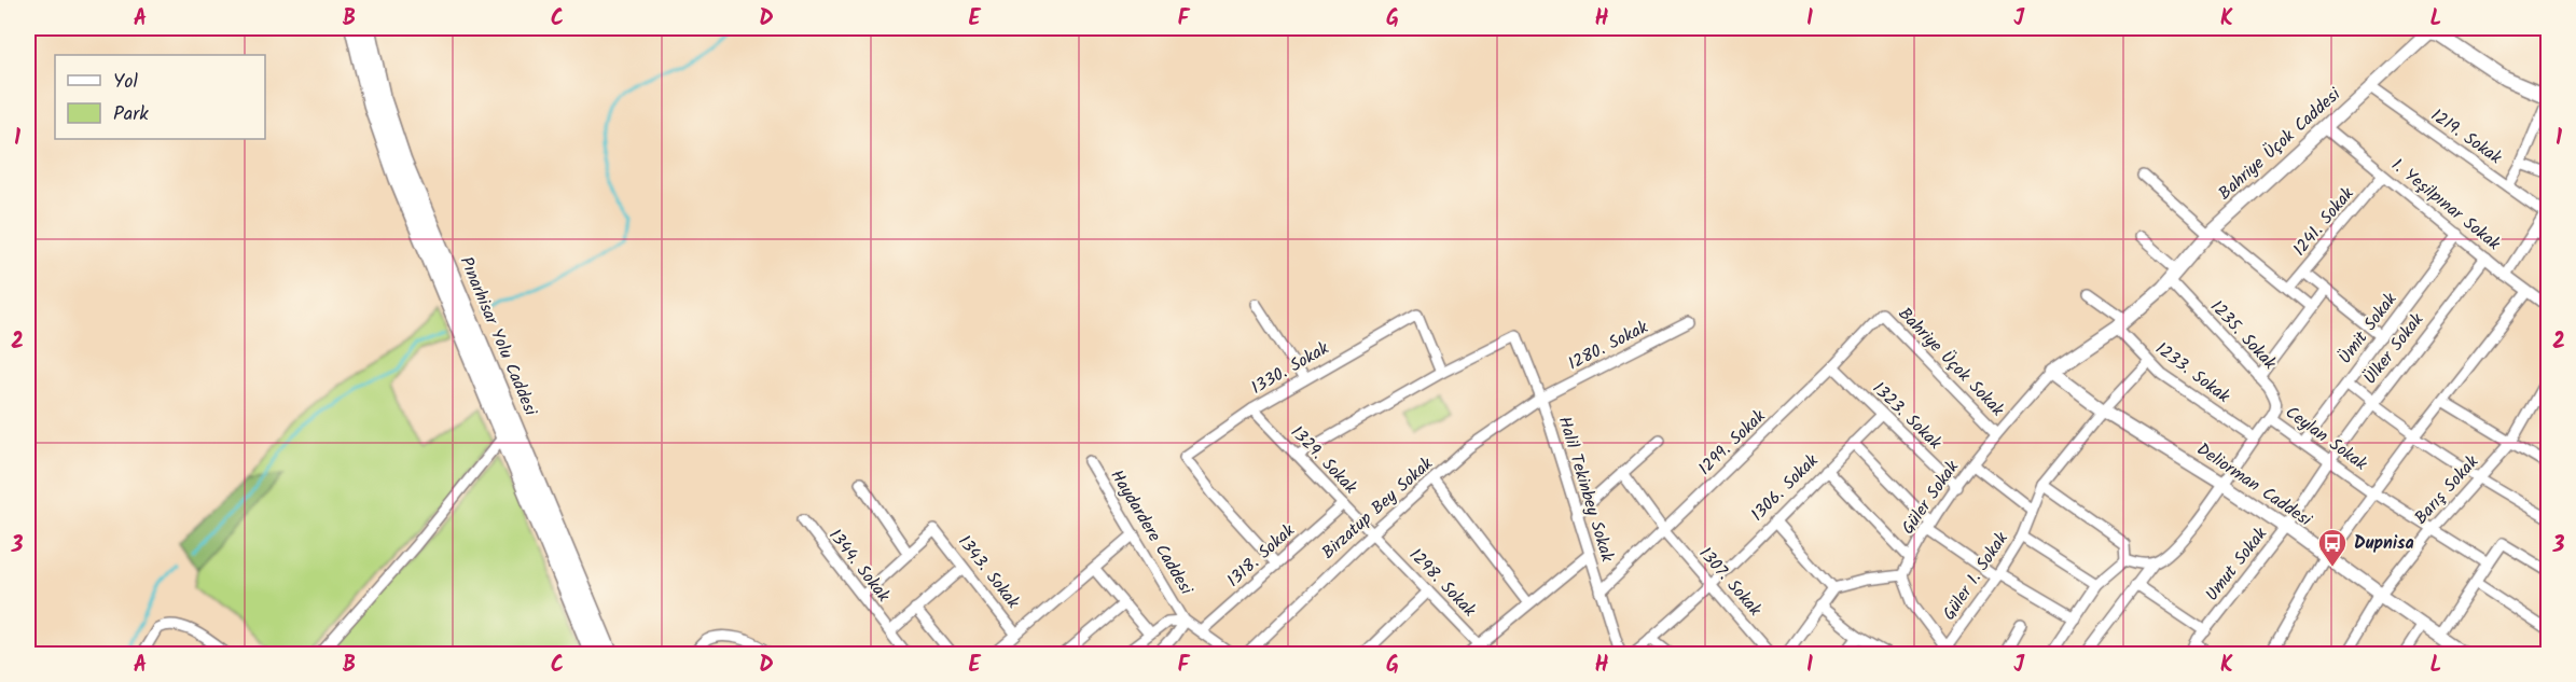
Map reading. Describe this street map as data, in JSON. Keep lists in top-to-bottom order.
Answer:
{
  "streets": {
    "highway": ["Pınarhisar Yolu Caddesi"],
    "street": [
      "1219. Sokak",
      "Bahriye Üçok Caddesi",
      "1. Yeşilpınar Sokak",
      "1241. Sokak",
      "Ümit Sokak",
      "1235. Sokak",
      "1280. Sokak",
      "Ülker Sokak",
      "Bahriye Üçok Sokak",
      "1330. Sokak",
      "1233. Sokak",
      "1323. Sokak",
      "Ceylan Sokak",
      "1299. Sokak",
      "1329. Sokak",
      "Deliorman Caddesi",
      "1306. Sokak",
      "Halil Tekinbey Sokak",
      "Barış Sokak",
      "Güler Sokak",
      "Birzatup Bey Sokak",
      "Haydardere Caddesi",
      "1318. Sokak",
      "Umut Sokak",
      "1344. Sokak",
      "1343. Sokak",
      "Güler 1. Sokak",
      "1307. Sokak",
      "1298. Sokak"
    ]
  },
  "crossings": [
    ["1219. Sokak", "Bahriye Üçok Caddesi"],
    ["Bahriye Üçok Caddesi", "1. Yeşilpınar Sokak"],
    ["Bahriye Üçok Caddesi", "1235. Sokak"],
    ["Bahriye Üçok Caddesi", "1233. Sokak"],
    ["Bahriye Üçok Caddesi", "Deliorman Caddesi"],
    ["Bahriye Üçok Caddesi", "Güler Sokak"],
    ["1. Yeşilpınar Sokak", "1241. Sokak"],
    ["1. Yeşilpınar Sokak", "Ümit Sokak"],
    ["1. Yeşilpınar Sokak", "Ülker Sokak"],
    ["Ümit Sokak", "Ceylan Sokak"],
    ["1235. Sokak", "Ceylan Sokak"],
    ["1280. Sokak", "Halil Tekinbey Sokak"],
    ["1280. Sokak", "Birzatup Bey Sokak"],
    ["Ülker Sokak", "Ceylan Sokak"],
    ["Ülker Sokak", "Umut Sokak"],
    ["Bahriye Üçok Sokak", "1299. Sokak"],
    ["Bahriye Üçok Sokak", "Güler Sokak"],
    ["1330. Sokak", "1329. Sokak"],
    ["1330. Sokak", "Halil Tekinbey Sokak"],
    ["1330. Sokak", "1318. Sokak"],
    ["1233. Sokak", "Ceylan Sokak"],
    ["1233. Sokak", "Güler 1. Sokak"],
    ["1323. Sokak", "1299. Sokak"],
    ["1323. Sokak", "1306. Sokak"],
    ["1323. Sokak", "Güler Sokak"],
    ["Ceylan Sokak", "Deliorman Caddesi"],
    ["Ceylan Sokak", "Barış Sokak"],
    ["Ceylan Sokak", "Umut Sokak"],
    ["1299. Sokak", "Halil Tekinbey Sokak"],
    ["1299. Sokak", "1307. Sokak"],
    ["1329. Sokak", "Birzatup Bey Sokak"],
    ["1329. Sokak", "1318. Sokak"],
    ["1329. Sokak", "1298. Sokak"],
    ["Deliorman Caddesi", "Barış Sokak"],
    ["Deliorman Caddesi", "Güler Sokak"],
    ["Deliorman Caddesi", "Umut Sokak"],
    ["Deliorman Caddesi", "Güler 1. Sokak"],
    ["1306. Sokak", "1307. Sokak"],
    ["Halil Tekinbey Sokak", "Birzatup Bey Sokak"],
    ["Birzatup Bey Sokak", "1298. Sokak"],
    ["1344. Sokak", "1343. Sokak"]
  ],
  "places": {
    "bus stop": ["Dupnisa"]
  },
  "legend": ["Yol", "Park"],
  "grid": {
    "columns": [
      "A",
      "B",
      "C",
      "D",
      "E",
      "F",
      "G",
      "H",
      "I",
      "J",
      "K",
      "L"
    ],
    "rows": ["1", "2", "3"]
  }
}
